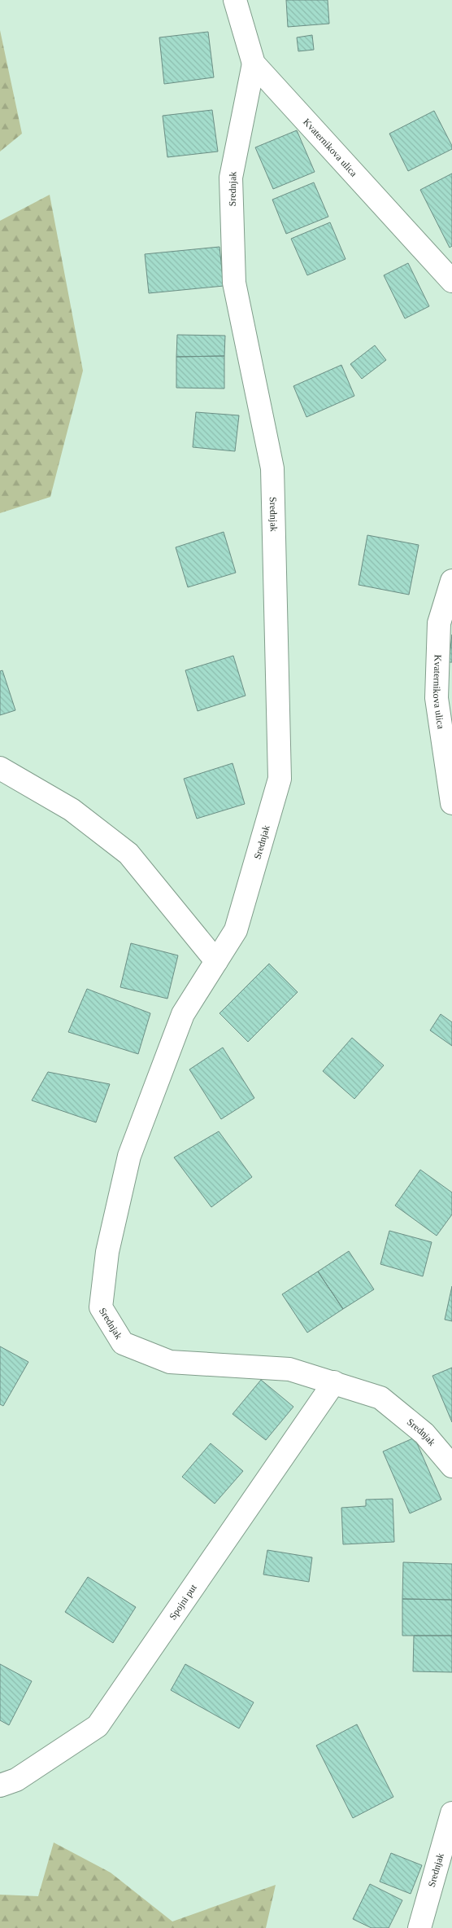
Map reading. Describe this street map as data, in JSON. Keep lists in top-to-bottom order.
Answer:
{
  "streets": {
    "street": ["Kvaternikova ulica", "Srednjak", "Spojni put"]
  },
  "crossings": [
    ["Kvaternikova ulica", "Srednjak"],
    ["Srednjak", "Spojni put"]
  ]
}
